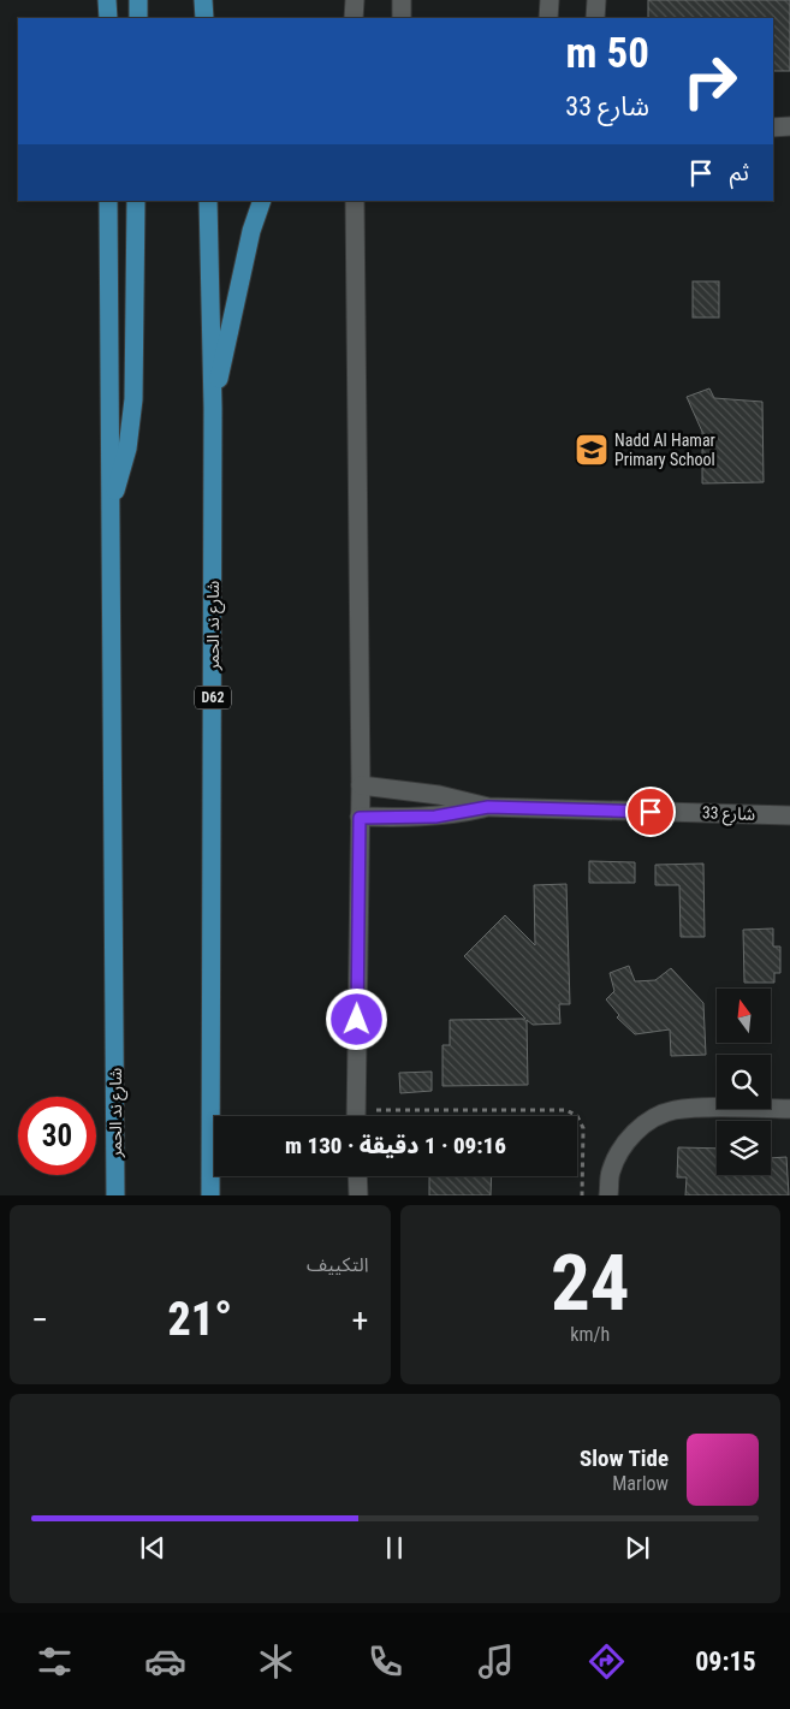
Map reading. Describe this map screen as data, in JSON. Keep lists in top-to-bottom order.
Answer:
{
  "streets": {
    "main road": ["شارع ند الحمر", "D62"],
    "street": ["شارع 33"]
  },
  "places": {
    "school or university": ["Nadd Al Hamar Primary School"]
  },
  "north": "top",
  "page": {
    "turn": ["50 m", "شارع 33"],
    "then": "ثم",
    "limit": "30",
    "trip": "09:16 · 1 دقيقة · 130 m",
    "tile": [
      ["24", "km/h"],
      "التكييف"
    ],
    "heat": ["−", "21°", "+"],
    "song": ["Slow Tide", "Marlow"],
    "tabs": "09:15"
  }
}
